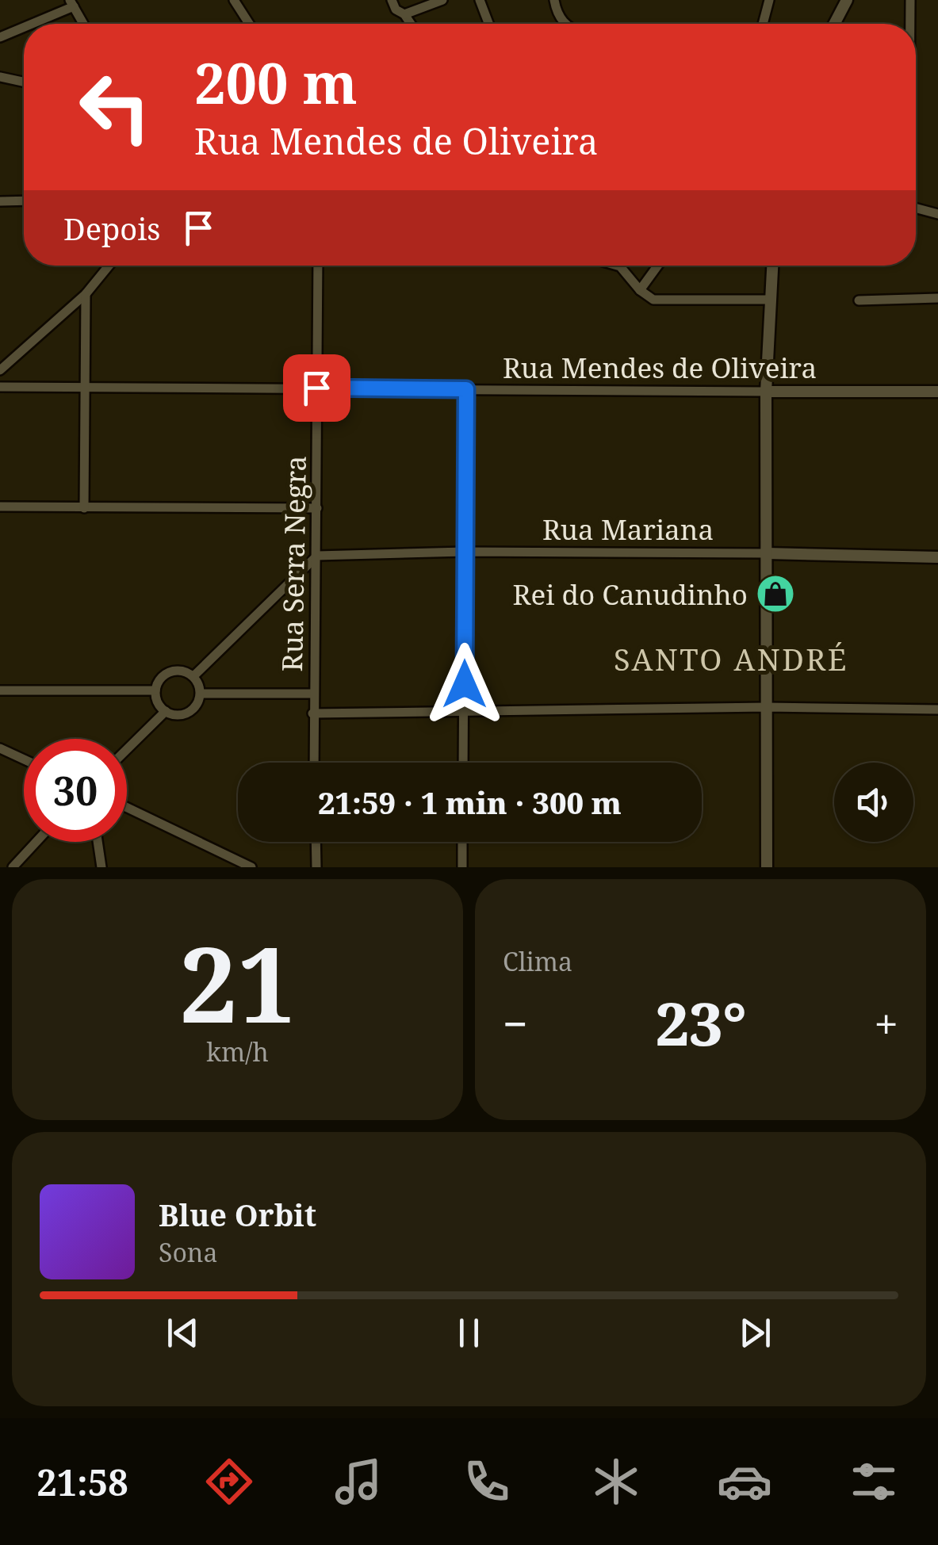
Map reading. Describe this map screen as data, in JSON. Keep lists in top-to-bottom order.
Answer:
{
  "streets": {
    "street": ["Rua Mendes de Oliveira", "Rua Mariana", "Rua Serra Negra"]
  },
  "crossings": [
    ["Rua Mendes de Oliveira", "Rua Serra Negra"],
    ["Rua Mariana", "Rua Serra Negra"]
  ],
  "districts": ["SANTO ANDRÉ"],
  "places": {
    "shop": ["Rei do Canudinho"]
  },
  "page": {
    "turn": ["200 m", "Rua Mendes de Oliveira"],
    "then": "Depois",
    "limit": "30",
    "trip": "21:59 · 1 min · 300 m",
    "tile": [
      ["21", "km/h"],
      "Clima"
    ],
    "heat": ["−", "23°", "+"],
    "song": ["Blue Orbit", "Sona"],
    "tabs": "21:58"
  }
}
